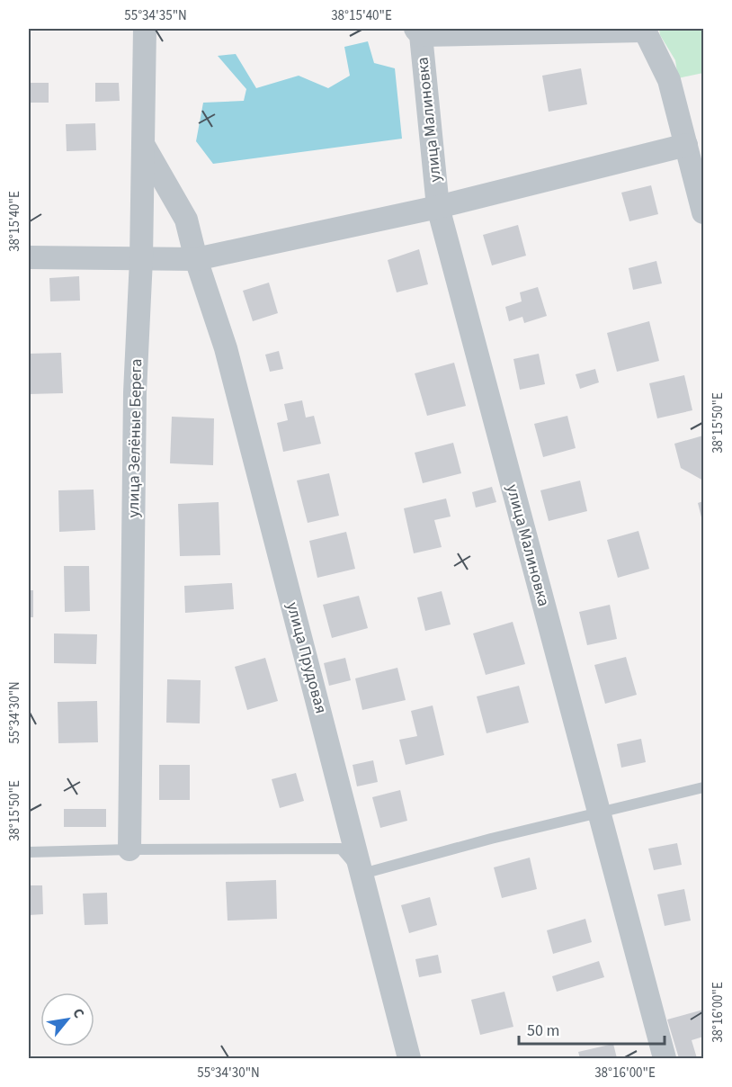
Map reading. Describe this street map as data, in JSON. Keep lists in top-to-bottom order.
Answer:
{
  "streets": {
    "street": ["улица Малиновка", "улица Зелёные Берега", "улица Прудовая"]
  },
  "crossings": [
    ["улица Зелёные Берега", "улица Прудовая"]
  ],
  "scale_bar": "50 m",
  "north": "top right",
  "coordinates": [
    "55°34'35\"N",
    "38°15'40\"E",
    "38°15'50\"E",
    "55°34'30\"N",
    "38°16'00\"E"
  ]
}
